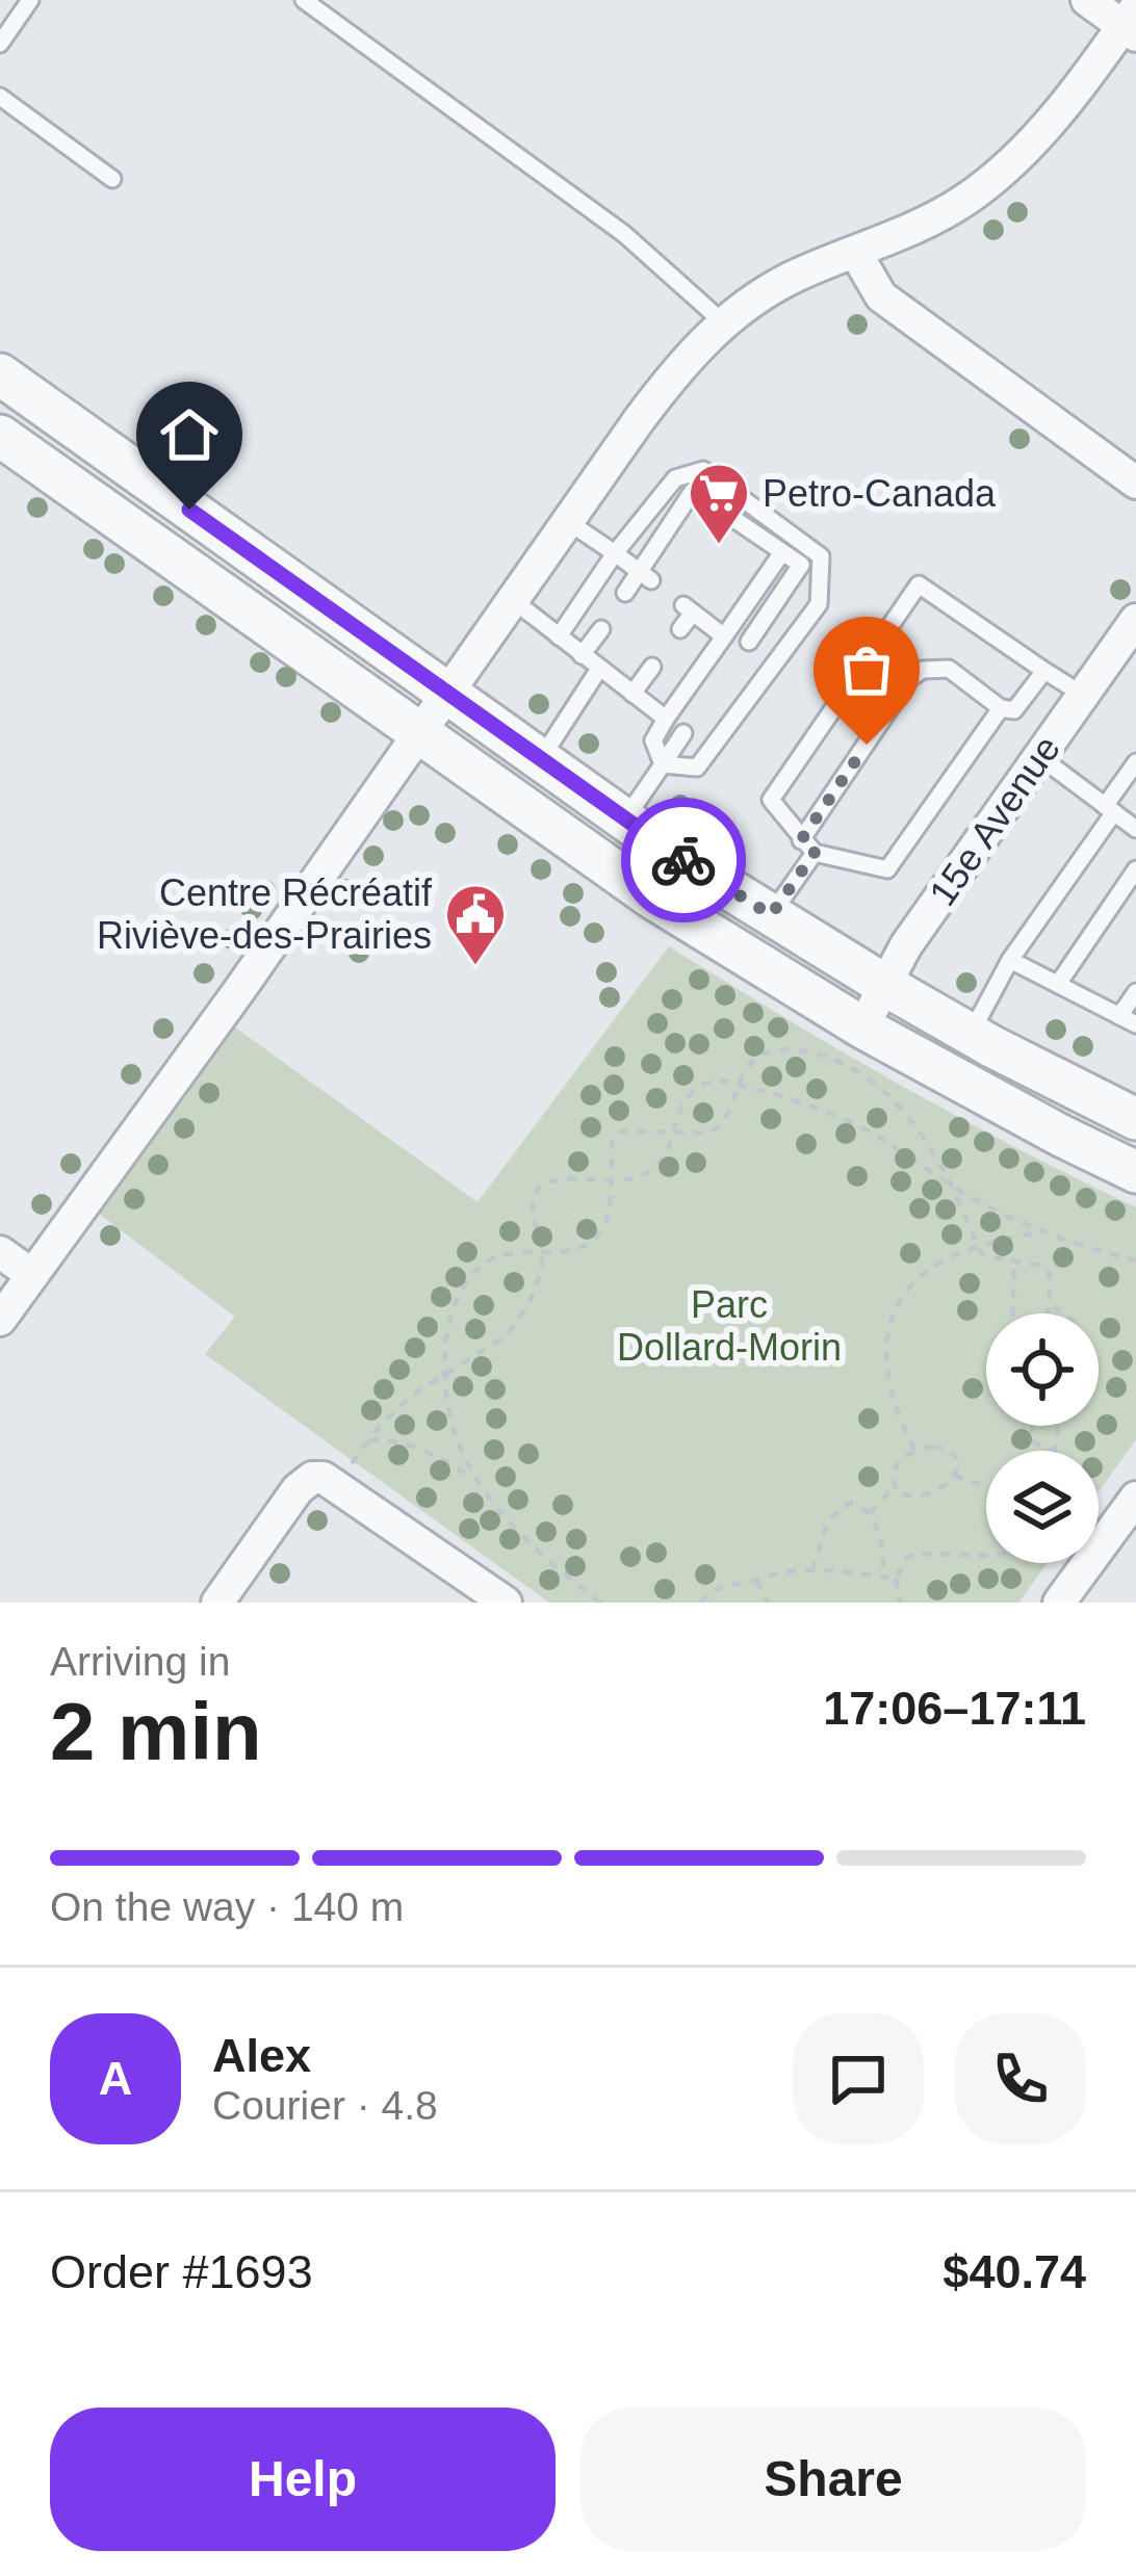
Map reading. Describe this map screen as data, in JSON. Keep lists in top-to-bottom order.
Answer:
{
  "streets": {
    "street": ["15e Avenue"]
  },
  "parks": ["Parc Dollard-Morin"],
  "places": {
    "supermarket": ["Petro-Canada"],
    "public building": ["Centre Récréatif Riviève-des-Prairies"]
  },
  "page": {
    "heading": ["2 min", "Arriving in", "17:06–17:11"],
    "panel": [
      "Alex",
      "Courier · 4.8",
      "Order #1693",
      "$40.74"
    ],
    "bar": "On the way · 140 m",
    "round": "A",
    "buttons": ["Help", "Share"]
  }
}
